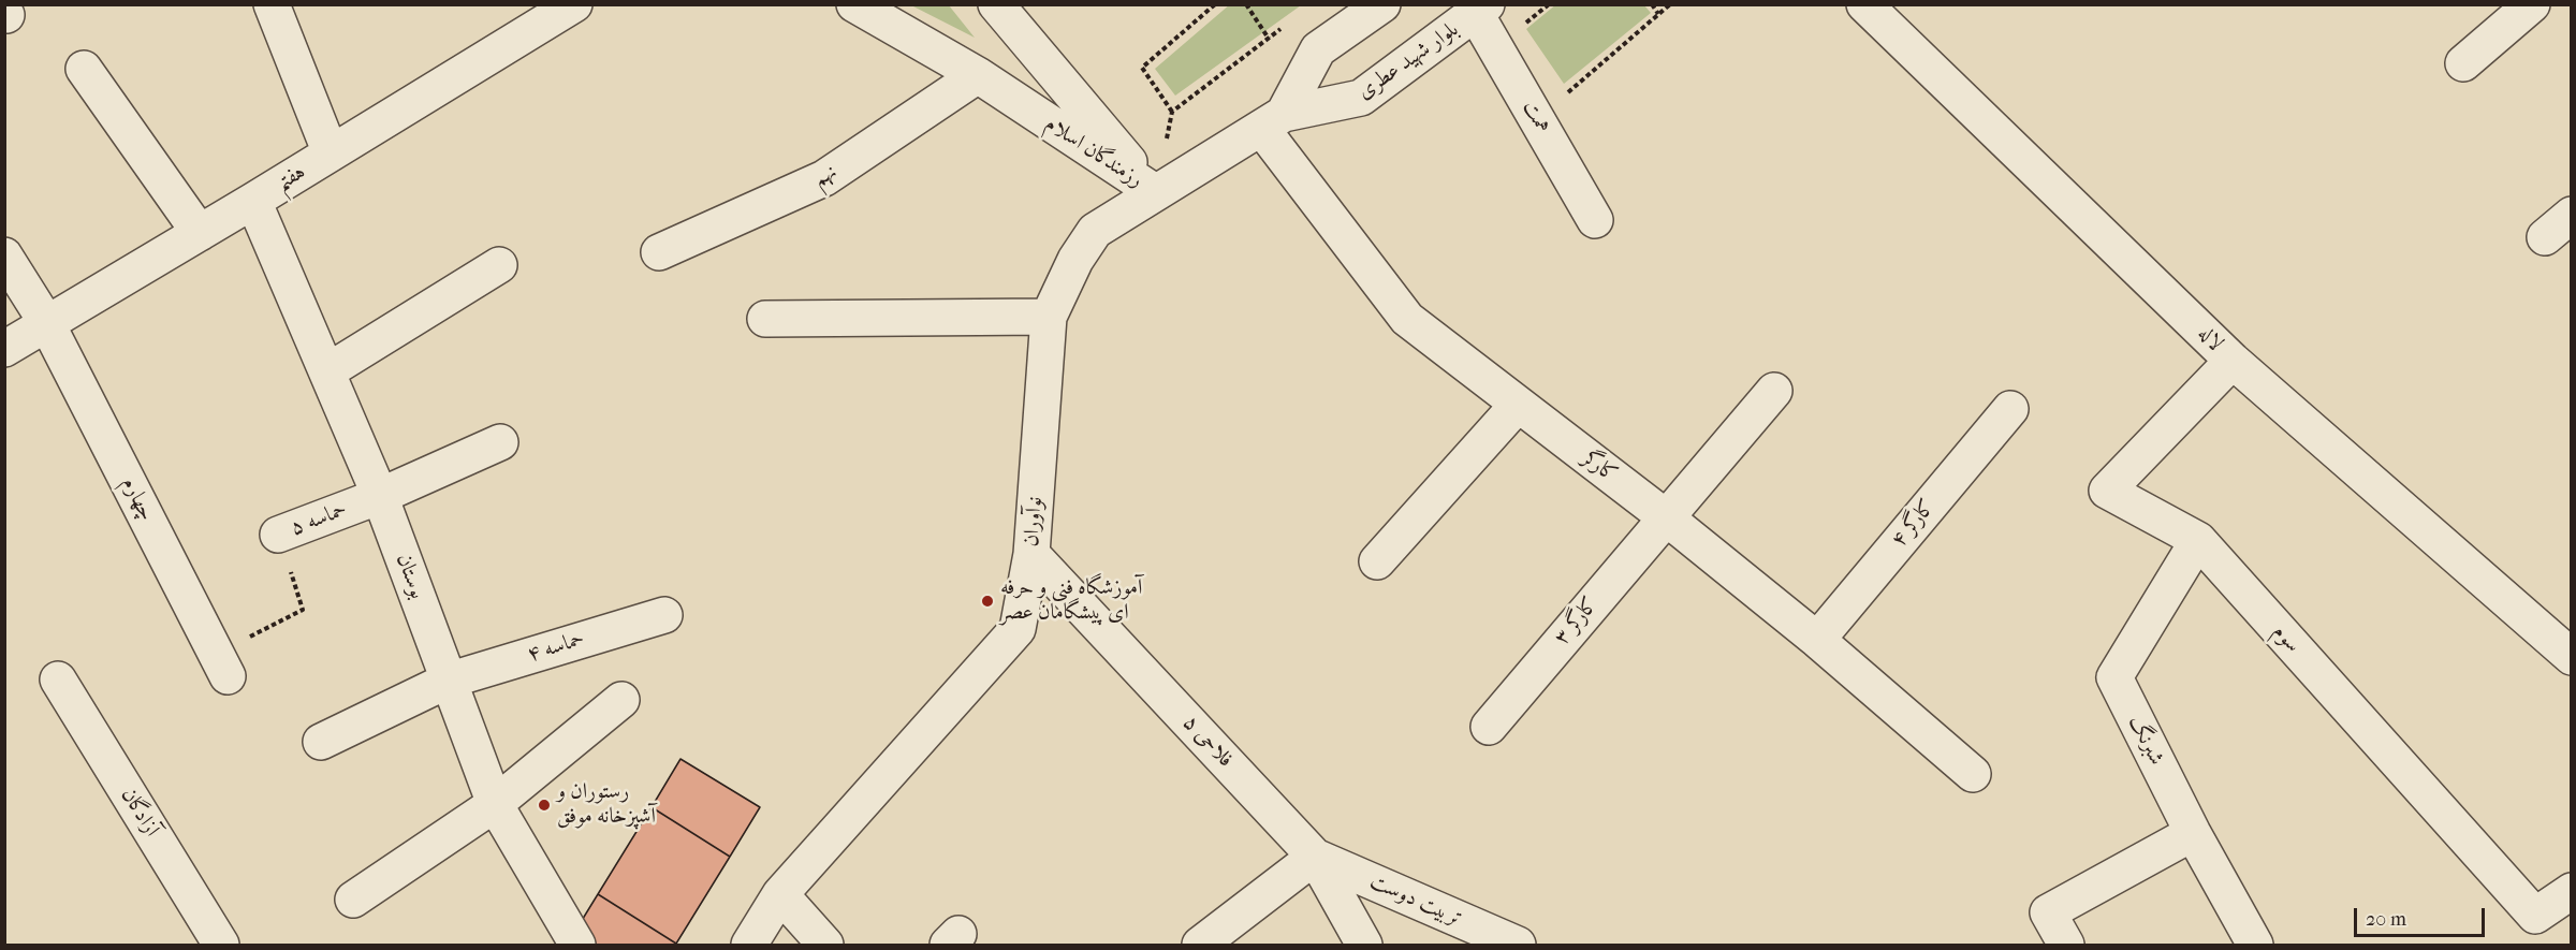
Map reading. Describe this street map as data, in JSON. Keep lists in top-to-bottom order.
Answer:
{
  "streets": {
    "street": [
      "بلوار شهید عطری",
      "همت",
      "رزمندگان اسلام",
      "نهم",
      "هفتم",
      "لاله",
      "کارگر",
      "چهارم",
      "حماسه ۵",
      "نوآوران",
      "کارگر ۴",
      "بوستان",
      "کارگر ۳",
      "سوم",
      "حماسه ۴",
      "شبرنگ",
      "فلاحی ۵",
      "آزادگان",
      "تربیت دوست"
    ]
  },
  "crossings": [
    ["بلوار شهید عطری", "همت"],
    ["بلوار شهید عطری", "کارگر"],
    ["بلوار شهید عطری", "نوآوران"],
    ["رزمندگان اسلام", "نهم"],
    ["رزمندگان اسلام", "نوآوران"],
    ["هفتم", "چهارم"],
    ["هفتم", "بوستان"],
    ["لاله", "سوم"],
    ["کارگر", "نوآوران"],
    ["کارگر", "کارگر ۴"],
    ["کارگر", "کارگر ۳"],
    ["چهارم", "حماسه ۵"],
    ["حماسه ۵", "بوستان"],
    ["نوآوران", "فلاحی ۵"],
    ["بوستان", "حماسه ۴"],
    ["سوم", "شبرنگ"],
    ["فلاحی ۵", "تربیت دوست"]
  ],
  "places": ["آموزشگاه فنی و حرفه ای پیشگامان عصر", "رستوران و آشپزخانه موفق"],
  "scale_bar": "20 m"
}
